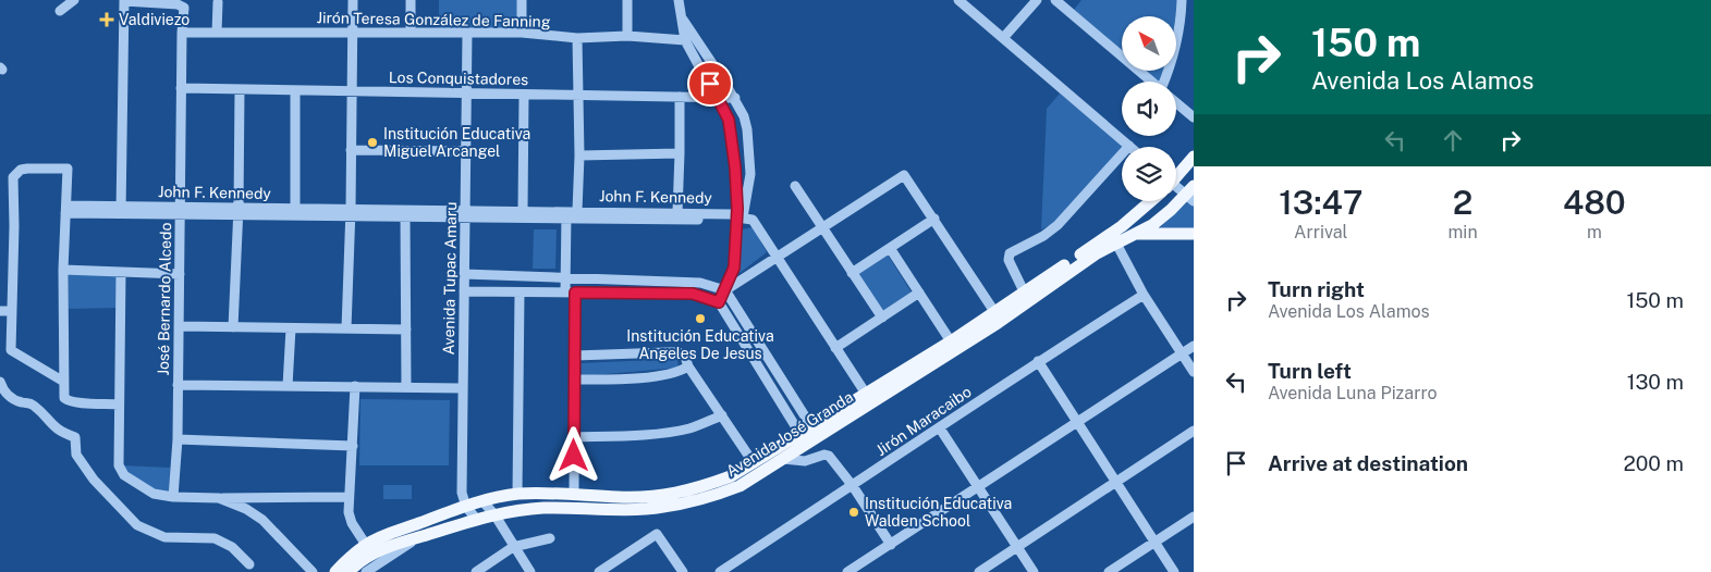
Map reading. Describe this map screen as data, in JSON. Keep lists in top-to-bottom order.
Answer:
{
  "streets": {
    "main road": ["Avenida José Granda"],
    "street": [
      "Jirón Teresa González de Fanning",
      "Los Conquistadores",
      "John F. Kennedy",
      "Avenida Tupac Amaru",
      "José Bernardo Alcedo",
      "Jirón Maracaibo"
    ]
  },
  "crossings": [
    ["Jirón Teresa González de Fanning", "Avenida Tupac Amaru"],
    ["Jirón Teresa González de Fanning", "José Bernardo Alcedo"],
    ["Los Conquistadores", "Avenida Tupac Amaru"],
    ["Los Conquistadores", "José Bernardo Alcedo"],
    ["John F. Kennedy", "Avenida Tupac Amaru"],
    ["John F. Kennedy", "José Bernardo Alcedo"],
    ["Avenida Tupac Amaru", "Avenida José Granda"]
  ],
  "places": {
    "health": ["Valdiviezo"],
    "other": ["Institución Educativa Miguel Arcangel", "Institución Educativa Angeles De Jesus", "Institución Educativa Walden School"]
  },
  "north": "top left",
  "page": {
    "turn": ["150 m", "Avenida Los Alamos"],
    "eta": [
      "13:47",
      "Arrival",
      "2",
      "min",
      "480",
      "m"
    ],
    "list": [
      {
        "name": "Turn right",
        "note": "Avenida Los Alamos",
        "value": "150 m"
      },
      {
        "name": "Turn left",
        "note": "Avenida Luna Pizarro",
        "value": "130 m"
      },
      {
        "name": "Arrive at destination",
        "value": "200 m"
      }
    ]
  }
}
